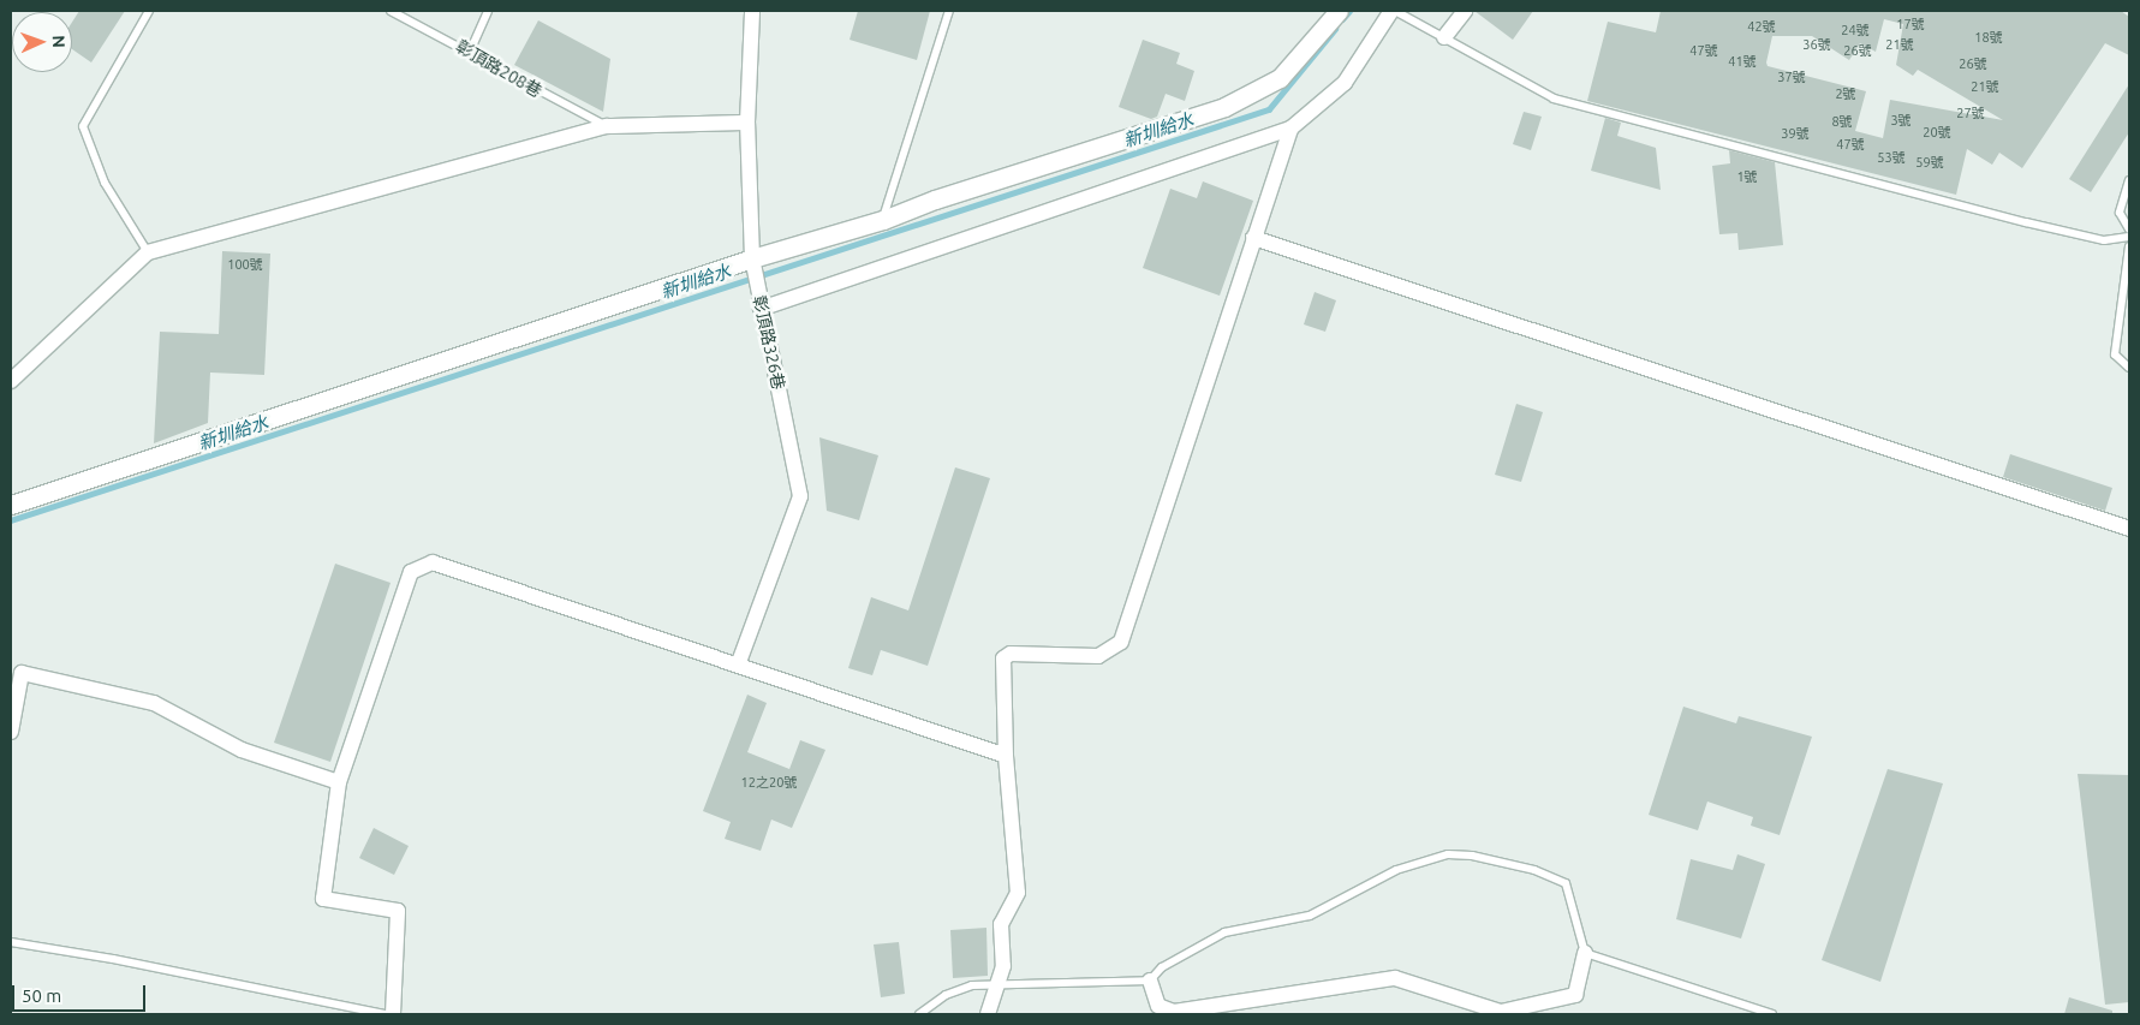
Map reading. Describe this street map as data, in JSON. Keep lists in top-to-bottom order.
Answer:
{
  "streets": {
    "street": ["彰頂路326巷"],
    "lane": ["彰頂路208巷"]
  },
  "water": ["新圳給水"],
  "house_numbers": [
    "17號",
    "42號",
    "24號",
    "18號",
    "36號",
    "21號",
    "47號",
    "26號",
    "41號",
    "26號",
    "37號",
    "21號",
    "2號",
    "27號",
    "3號",
    "8號",
    "20號",
    "39號",
    "47號",
    "53號",
    "59號",
    "1號",
    "100號",
    "12之20號"
  ],
  "scale_bar": "50 m",
  "north": "right"
}
